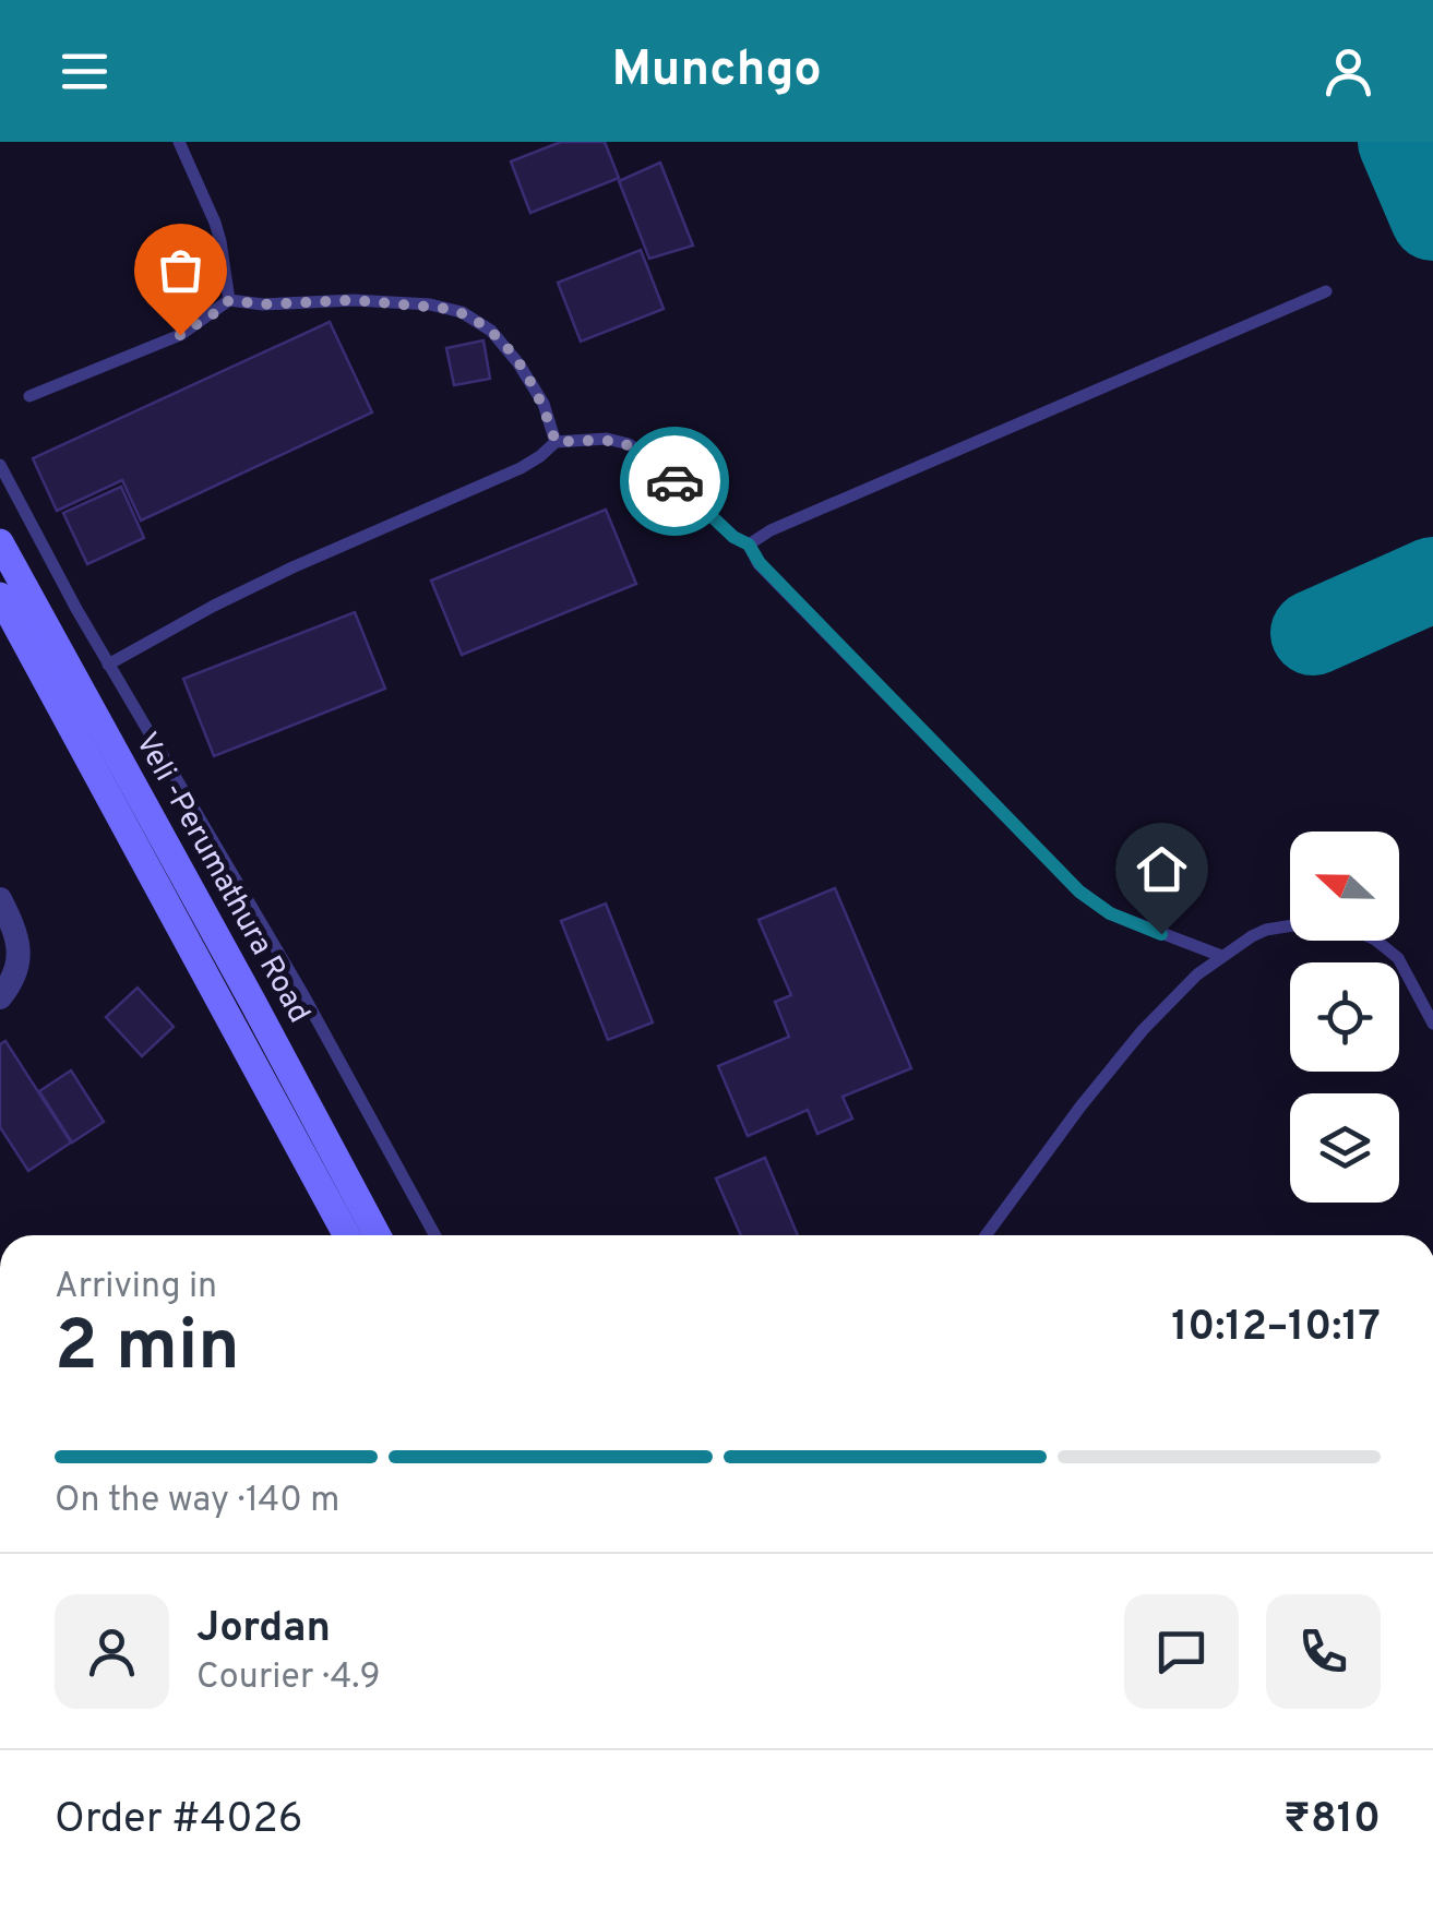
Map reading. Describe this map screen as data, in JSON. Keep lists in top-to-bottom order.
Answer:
{
  "streets": {
    "main road": ["Veli -Perumathura Road"]
  },
  "north": "left",
  "page": {
    "header": "Munchgo",
    "heading": ["2 min", "Arriving in", "10:12–10:17"],
    "panel": [
      "Jordan",
      "Courier · 4.9",
      "Order #4026",
      "₹810"
    ],
    "bar": "On the way · 140 m"
  }
}
